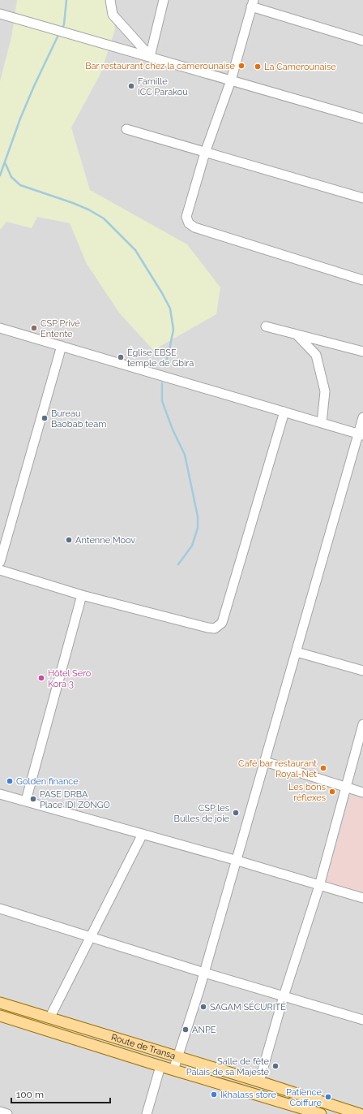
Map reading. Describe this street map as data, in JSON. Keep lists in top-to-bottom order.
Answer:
{
  "streets": {
    "main road": ["Route de Transa"]
  },
  "places": [
    "Bar restaurant chez la camerounaise",
    "La Camerounaise",
    "Famille ICC Parakou",
    "CSP Privé Entente",
    "Église EBSE temple de Gbira",
    "Bureau Baobab team",
    "Antenne Moov",
    "Hôtel Sero Kora 3",
    "Café bar restaurant Royal-Net",
    "Golden finance",
    "Les bons réflexes",
    "PASE DRBA Place IDI ZONGO",
    "CSP les Bulles de joie",
    "SAGAM SÉCURITÉ",
    "ANPE",
    "Salle de fête Palais de sa Majesté",
    "Ikhalass store",
    "Patience Coiffure"
  ],
  "scale_bar": "100 m"
}
